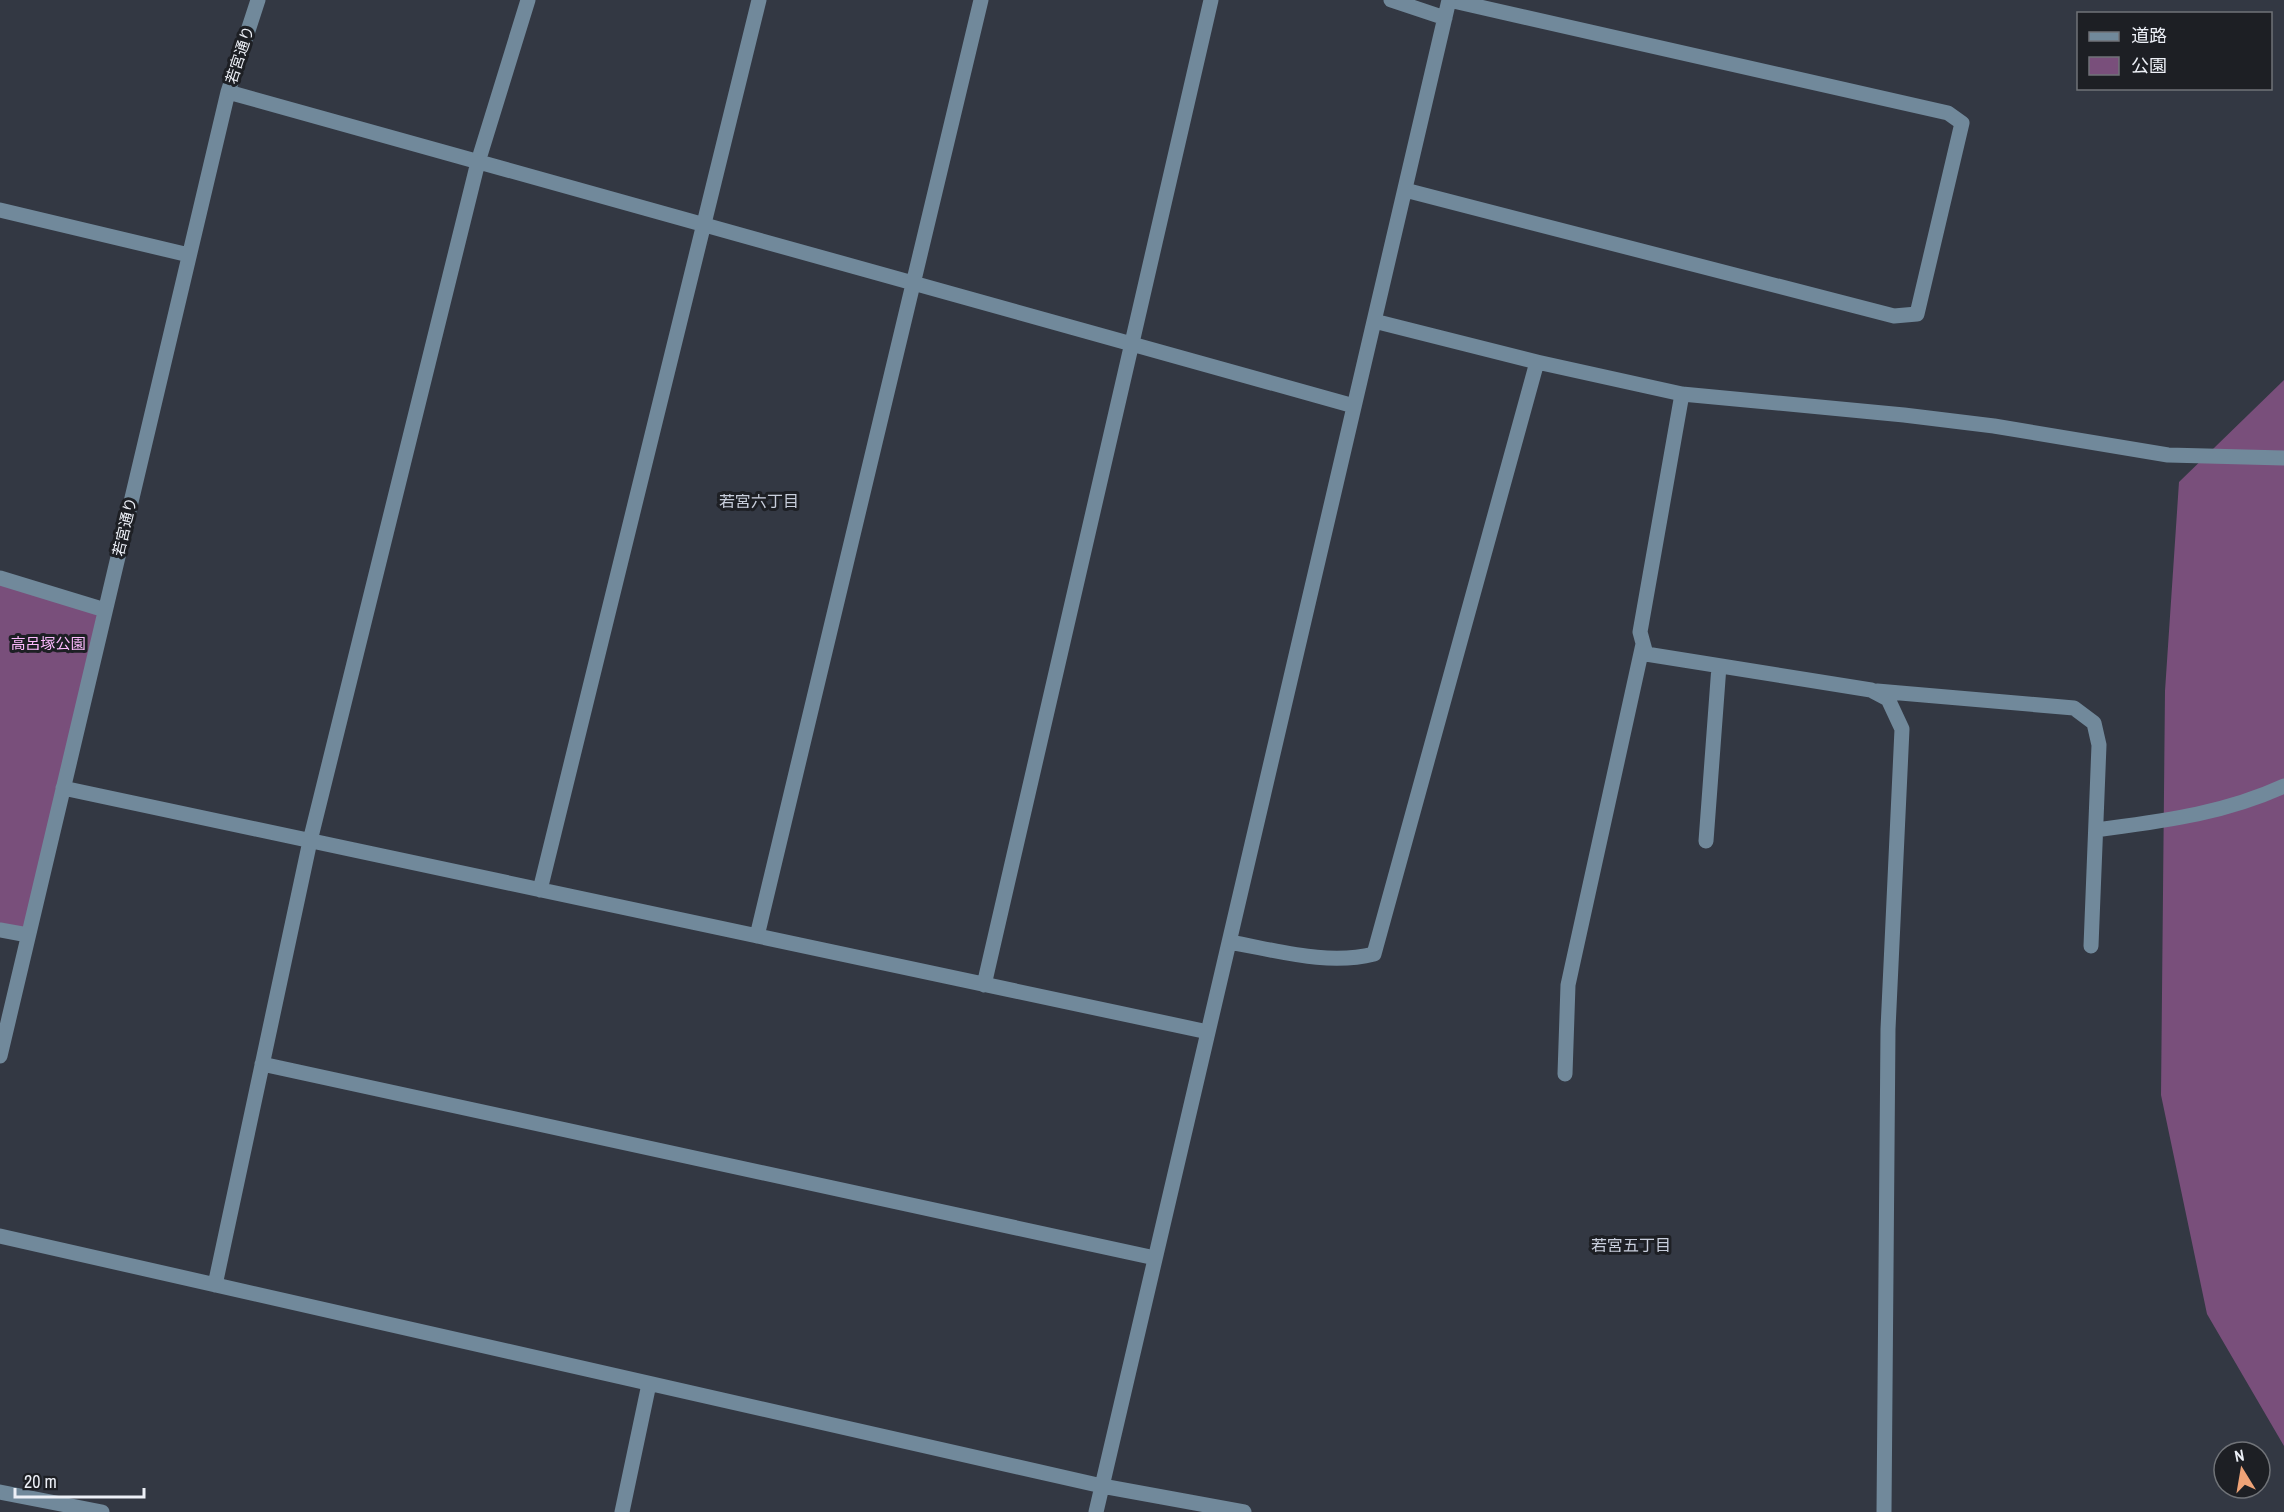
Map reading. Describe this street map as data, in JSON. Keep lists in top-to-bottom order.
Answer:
{
  "streets": {
    "street": ["若宮通り"]
  },
  "districts": ["若宮六丁目", "若宮五丁目"],
  "parks": ["高呂塚公園"],
  "legend": ["道路", "公園"],
  "scale_bar": "20 m",
  "north": "top"
}
